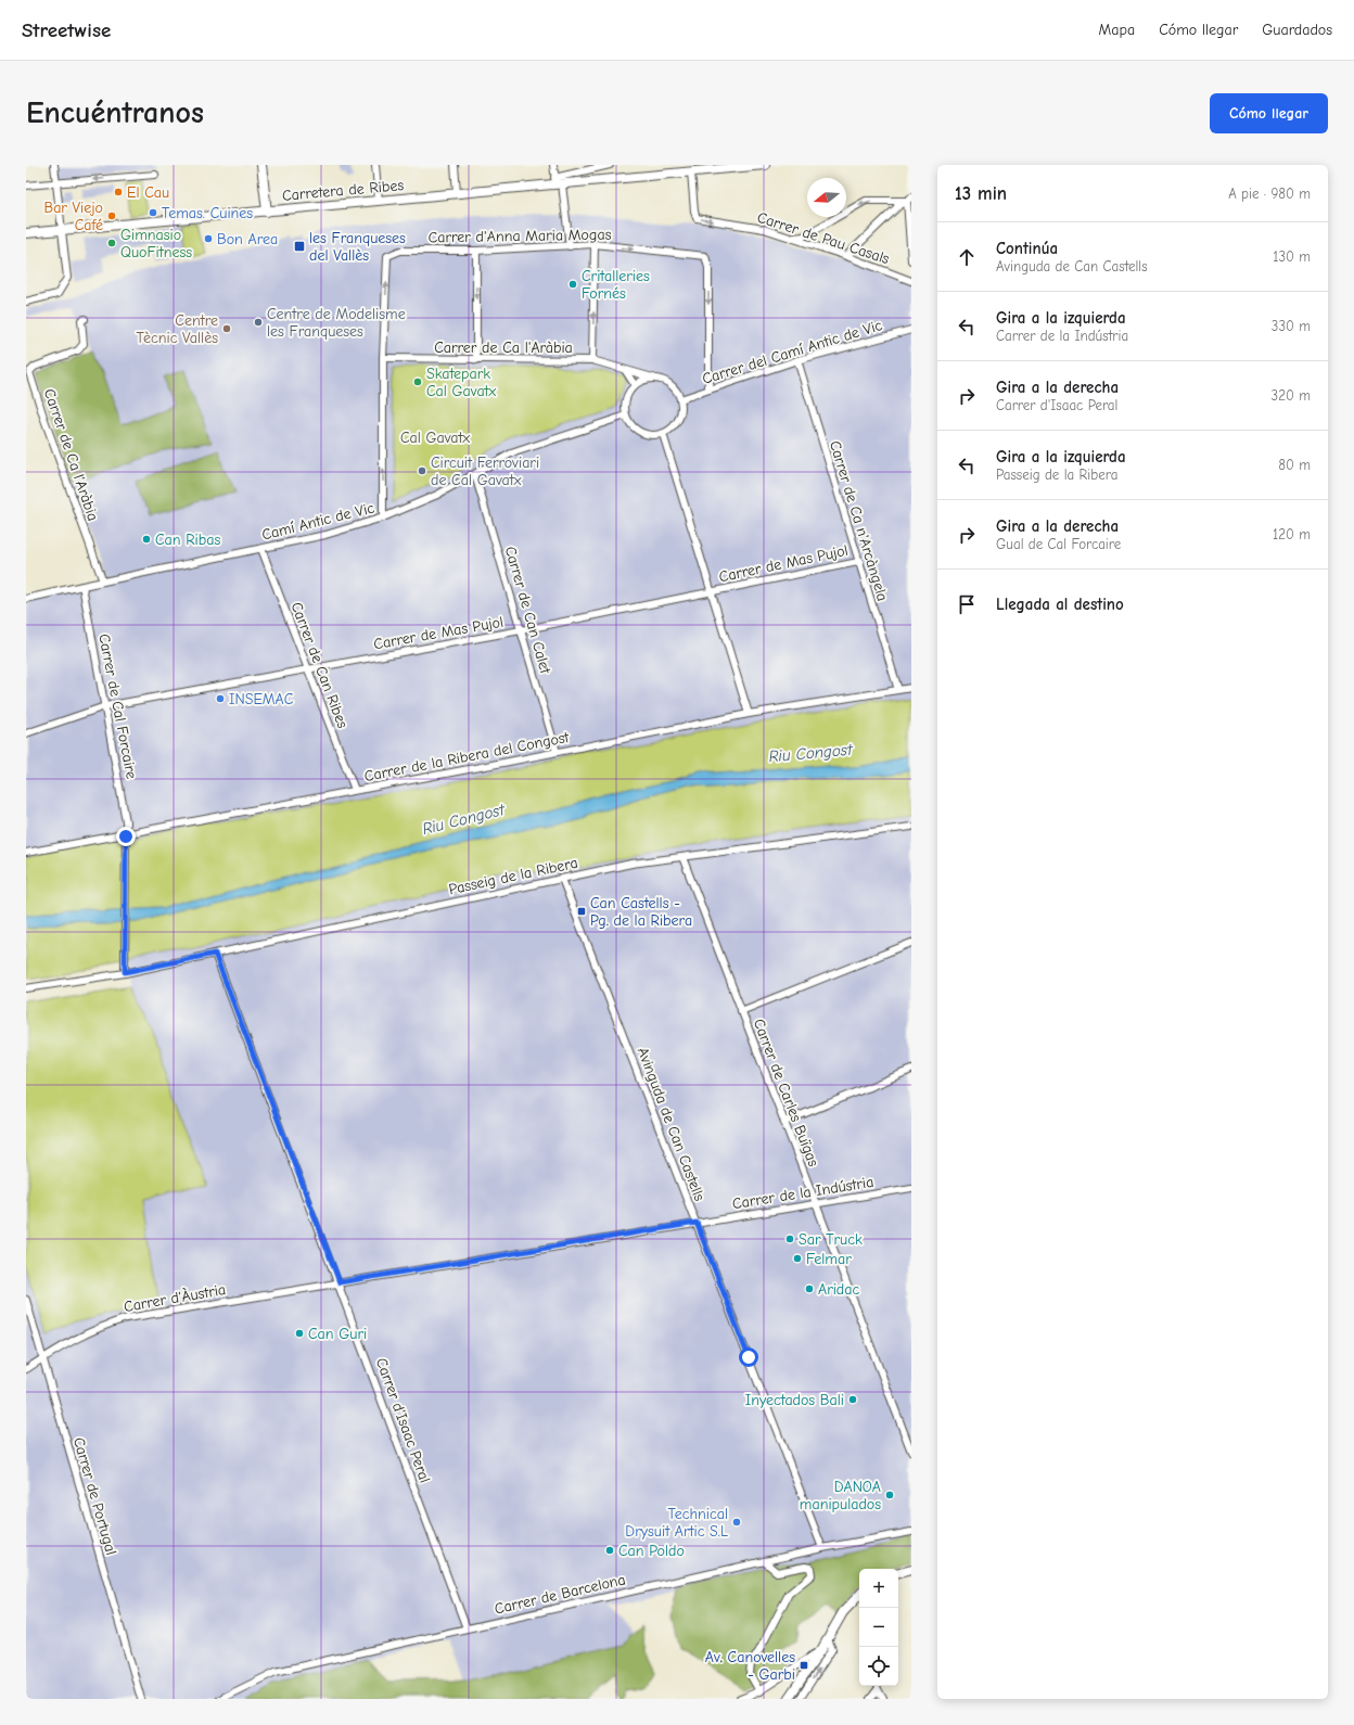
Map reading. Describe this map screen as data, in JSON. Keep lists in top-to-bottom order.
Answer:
{
  "streets": {
    "street": [
      "Carretera de Ribes",
      "Carrer d'Anna Maria Mogas",
      "Carrer de Pau Casals",
      "Carrer de Ca l'Aràbia",
      "Carrer del Camí Antic de Vic",
      "Camí Antic de Vic",
      "Carrer de Ca n'Arcàngela",
      "Carrer de Mas Pujol",
      "Carrer de Can Calet",
      "Carrer de Can Ribes",
      "Carrer de Cal Forcaire",
      "Carrer de la Ribera del Congost",
      "Passeig de la Ribera",
      "Carrer de Carles Buïgas",
      "Avinguda de Can Castells",
      "Carrer de la Indústria",
      "Carrer d'Àustria",
      "Carrer d'Isaac Peral",
      "Carrer de Portugal",
      "Carrer de Barcelona"
    ]
  },
  "crossings": [
    ["Carretera de Ribes", "Carrer de Pau Casals"],
    ["Carrer d'Anna Maria Mogas", "Carrer de Ca l'Aràbia"],
    ["Carrer d'Anna Maria Mogas", "Carrer del Camí Antic de Vic"],
    ["Carrer de Ca l'Aràbia", "Carrer del Camí Antic de Vic"],
    ["Carrer de Ca l'Aràbia", "Camí Antic de Vic"],
    ["Carrer del Camí Antic de Vic", "Camí Antic de Vic"],
    ["Carrer del Camí Antic de Vic", "Carrer de Ca n'Arcàngela"],
    ["Camí Antic de Vic", "Carrer de Can Calet"],
    ["Camí Antic de Vic", "Carrer de Can Ribes"],
    ["Camí Antic de Vic", "Carrer de Cal Forcaire"],
    ["Carrer de Ca n'Arcàngela", "Carrer de Mas Pujol"],
    ["Carrer de Ca n'Arcàngela", "Carrer de la Ribera del Congost"],
    ["Carrer de Mas Pujol", "Carrer de Can Calet"],
    ["Carrer de Mas Pujol", "Carrer de Can Ribes"],
    ["Carrer de Mas Pujol", "Carrer de Cal Forcaire"],
    ["Carrer de Can Calet", "Carrer de la Ribera del Congost"],
    ["Carrer de Can Ribes", "Carrer de la Ribera del Congost"],
    ["Carrer de Cal Forcaire", "Carrer de la Ribera del Congost"],
    ["Carrer de Cal Forcaire", "Passeig de la Ribera"],
    ["Passeig de la Ribera", "Carrer de Carles Buïgas"],
    ["Passeig de la Ribera", "Avinguda de Can Castells"],
    ["Passeig de la Ribera", "Carrer d'Isaac Peral"],
    ["Carrer de Carles Buïgas", "Carrer de la Indústria"],
    ["Avinguda de Can Castells", "Carrer de la Indústria"],
    ["Avinguda de Can Castells", "Carrer de Barcelona"],
    ["Carrer de la Indústria", "Carrer d'Àustria"],
    ["Carrer de la Indústria", "Carrer d'Isaac Peral"],
    ["Carrer d'Àustria", "Carrer d'Isaac Peral"],
    ["Carrer d'Àustria", "Carrer de Portugal"],
    ["Carrer d'Isaac Peral", "Carrer de Barcelona"]
  ],
  "one_way": ["Carrer de Pau Casals"],
  "water": ["Riu Congost"],
  "parks": ["Cal Gavatx"],
  "places": {
    "other": [
      "El Cau",
      "Temas. Cuines",
      "Bar Viejo Café",
      "Bon Area",
      "Gimnasio QuoFitness",
      "Critalleries Fornés",
      "Centre de Modelisme les Franqueses",
      "Centre Tècnic Vallès",
      "Skatepark Cal Gavatx",
      "Circuit Ferroviari de Cal Gavatx",
      "Can Ribas",
      "INSEMAC",
      "Sar Truck",
      "Felmar",
      "Aridac",
      "Can Guri",
      "Inyectados Bali",
      "DANOA manipulados",
      "Technical Drysuit Artic S.L",
      "Can Poldo"
    ],
    "transit": ["les Franqueses del Vallès", "Can Castells - Pg. de la Ribera", "Av. Canovelles - Garbi"]
  },
  "north": "left",
  "page": {
    "header": "Streetwise",
    "nav": ["Mapa", "Cómo llegar", "Guardados"],
    "buttons": "Cómo llegar",
    "title": "Encuéntranos",
    "heading": ["13 min", "A pie · 980 m"],
    "list": [
      ["Continúa", "Avinguda de Can Castells", "130 m"],
      ["Gira a la izquierda", "Carrer de la Indústria", "330 m"],
      ["Gira a la derecha", "Carrer d'Isaac Peral", "320 m"],
      ["Gira a la izquierda", "Passeig de la Ribera", "80 m"],
      ["Gira a la derecha", "Gual de Cal Forcaire", "120 m"],
      "Llegada al destino"
    ],
    "map_buttons": ["+", "−"]
  }
}
